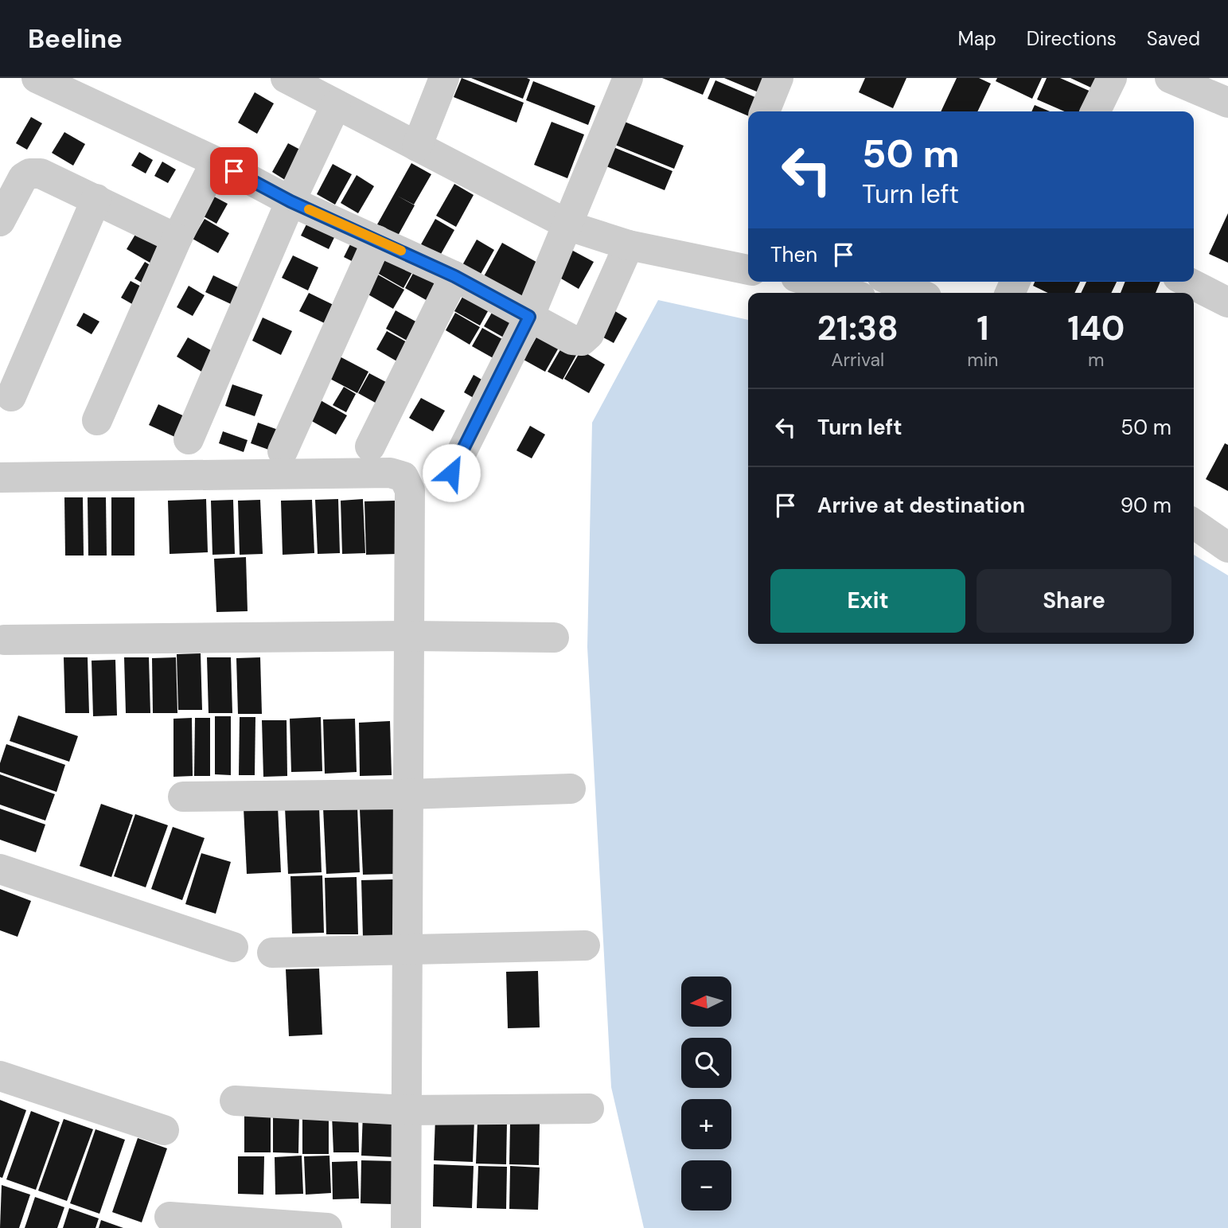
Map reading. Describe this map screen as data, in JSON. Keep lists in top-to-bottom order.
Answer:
{
  "north": "left",
  "page": {
    "header": "Beeline",
    "nav": ["Map", "Directions", "Saved"],
    "turn": ["50 m", "Turn left"],
    "then": "Then",
    "eta": [
      "21:38",
      "Arrival",
      "1",
      "min",
      "140",
      "m"
    ],
    "list": [
      {
        "name": "Turn left",
        "value": "50 m"
      },
      {
        "name": "Arrive at destination",
        "value": "90 m"
      }
    ],
    "buttons": ["Exit", "Share"],
    "map_buttons": ["+", "−"]
  }
}
